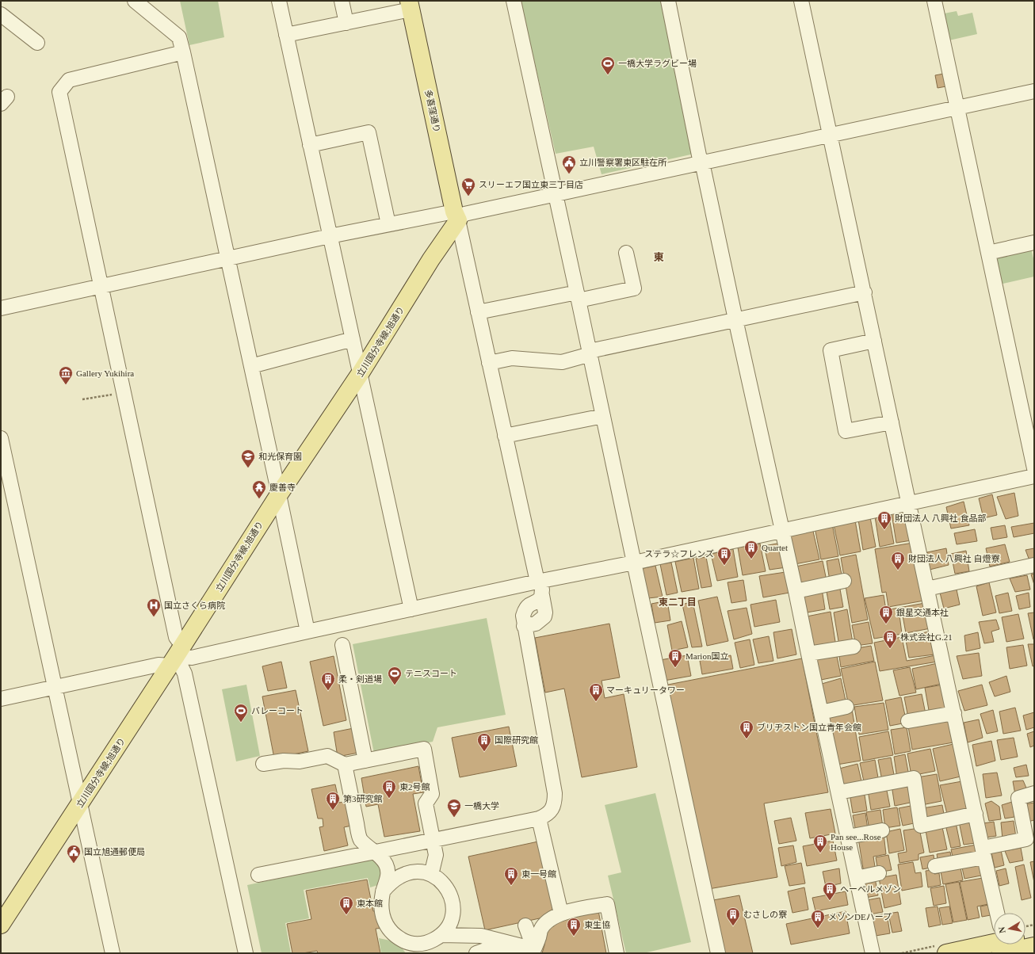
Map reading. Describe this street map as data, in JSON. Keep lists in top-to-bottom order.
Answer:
{
  "streets": {
    "main road": ["多喜窪通り", "立川国分寺線;旭通り"]
  },
  "crossings": [
    ["多喜窪通り", "立川国分寺線;旭通り"]
  ],
  "districts": ["東", "東二丁目"],
  "places": {
    "sports": ["一橋大学ラグビー場", "テニスコート", "バレーコート"],
    "public building": ["立川警察署東区駐在所", "国立旭通郵便局"],
    "supermarket": ["スリーエフ国立東三丁目店"],
    "museum": ["Gallery Yukihira"],
    "school or university": ["和光保育園", "一橋大学"],
    "temple": ["慶善寺"],
    "building": [
      "財団法人 八興社 食品部",
      "Quartet",
      "ステラ☆フレンズ",
      "財団法人 八興社 自燈寮",
      "銀星交通本社",
      "株式会社G.21",
      "Marion国立",
      "柔・剣道場",
      "マーキュリータワー",
      "ブリヂストン国立青年会館",
      "国際研究館",
      "東2号館",
      "第3研究館",
      "Pan see...Rose House",
      "東一号館",
      "へーベルメゾン",
      "東本館",
      "むさしの寮",
      "メゾンDEハープ",
      "東生協"
    ],
    "hospital": ["国立さくら病院"]
  },
  "north": "left"
}
